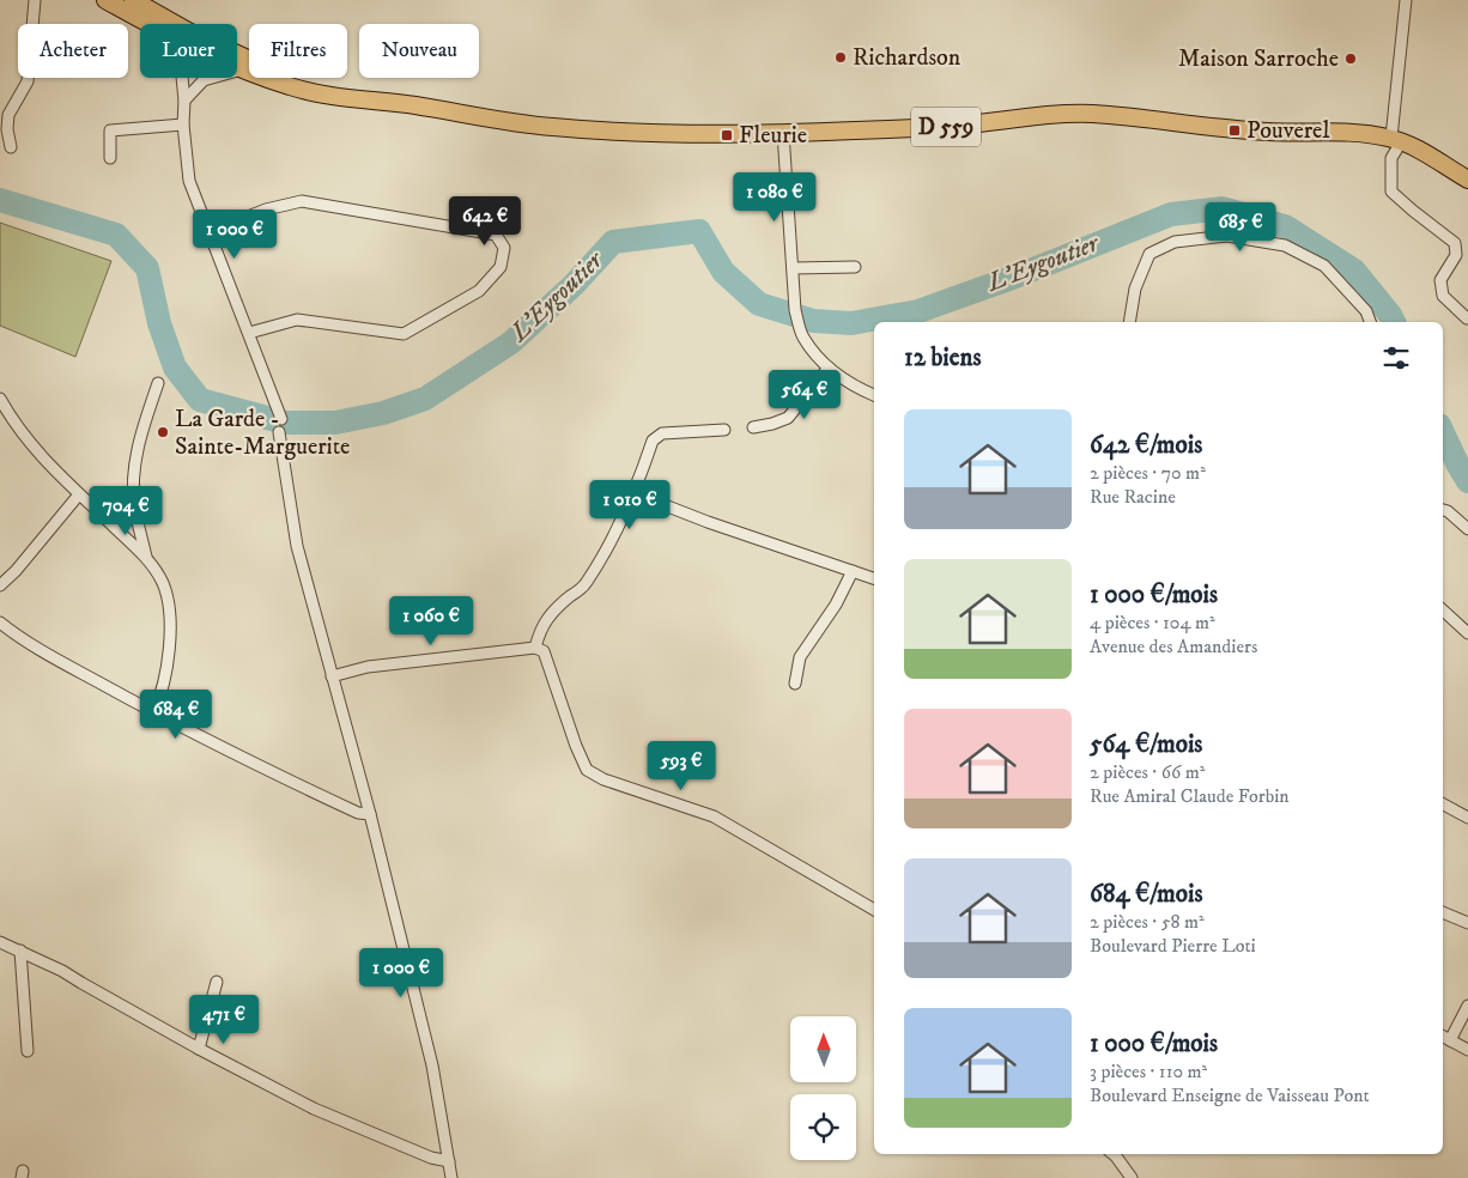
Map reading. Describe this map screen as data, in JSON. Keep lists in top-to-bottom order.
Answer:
{
  "streets": {
    "main road": ["D 559"]
  },
  "water": ["L'Eygoutier"],
  "places": {
    "other": ["Richardson", "Maison Sarroche", "La Garde - Sainte-Marguerite"],
    "transit": ["Pouverel", "Fleurie"]
  },
  "north": "top",
  "page": {
    "chip": [
      "Acheter",
      "Louer",
      "Filtres",
      "Nouveau"
    ],
    "price": [
      "1 080 €",
      "642 €",
      "685 €",
      "1 000 €",
      "564 €",
      "1 010 €",
      "704 €",
      "1 060 €",
      "684 €",
      "593 €",
      "1 000 €",
      "471 €"
    ],
    "heading": "12 biens",
    "list": [
      {
        "name": "642 €/mois",
        "note": "2 pièces · 70 m² · Rue Racine"
      },
      {
        "name": "1 000 €/mois",
        "note": "4 pièces · 104 m² · Avenue des Amandiers"
      },
      {
        "name": "564 €/mois",
        "note": "2 pièces · 66 m² · Rue Amiral Claude Forbin"
      },
      {
        "name": "684 €/mois",
        "note": "2 pièces · 58 m² · Boulevard Pierre Loti"
      },
      {
        "name": "1 000 €/mois",
        "note": "3 pièces · 110 m² · Boulevard Enseigne de Vaisseau Pont"
      }
    ]
  }
}
